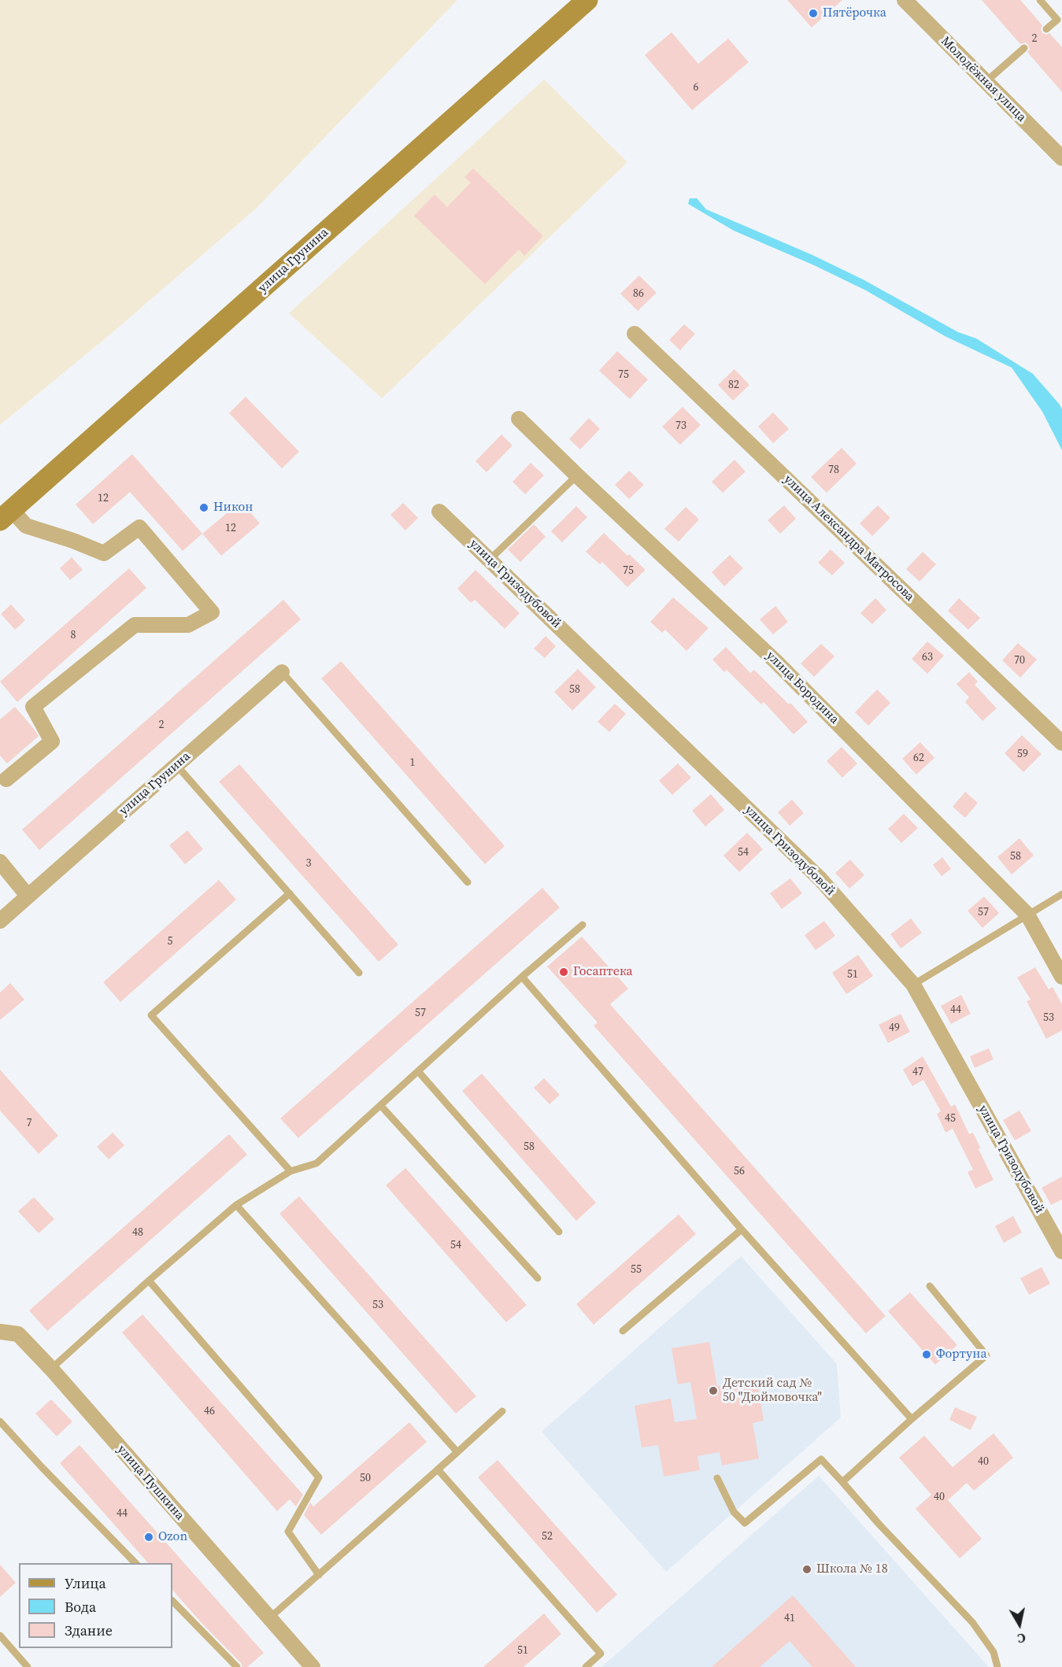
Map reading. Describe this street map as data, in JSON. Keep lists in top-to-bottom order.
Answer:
{
  "streets": {
    "street": [
      "Молодёжная улица",
      "улица Грунина",
      "улица Александра Матросова",
      "улица Гризодубовой",
      "улица Бородина",
      "улица Пушкина"
    ]
  },
  "places": [
    "Пятёрочка",
    "Никон",
    "Госаптека",
    "Фортуна",
    "Детский сад № 50 \"Дюймовочка\"",
    "Ozon",
    "Школа № 18"
  ],
  "house_numbers": [
    "2",
    "6",
    "86",
    "75",
    "82",
    "73",
    "78",
    "12",
    "12",
    "75",
    "8",
    "63",
    "70",
    "58",
    "2",
    "59",
    "62",
    "1",
    "54",
    "58",
    "3",
    "57",
    "5",
    "51",
    "44",
    "57",
    "53",
    "49",
    "47",
    "45",
    "7",
    "58",
    "56",
    "48",
    "54",
    "55",
    "53",
    "46",
    "40",
    "50",
    "40",
    "44",
    "52",
    "41",
    "51"
  ],
  "legend": ["Улица", "Вода", "Здание"],
  "north": "bottom"
}
